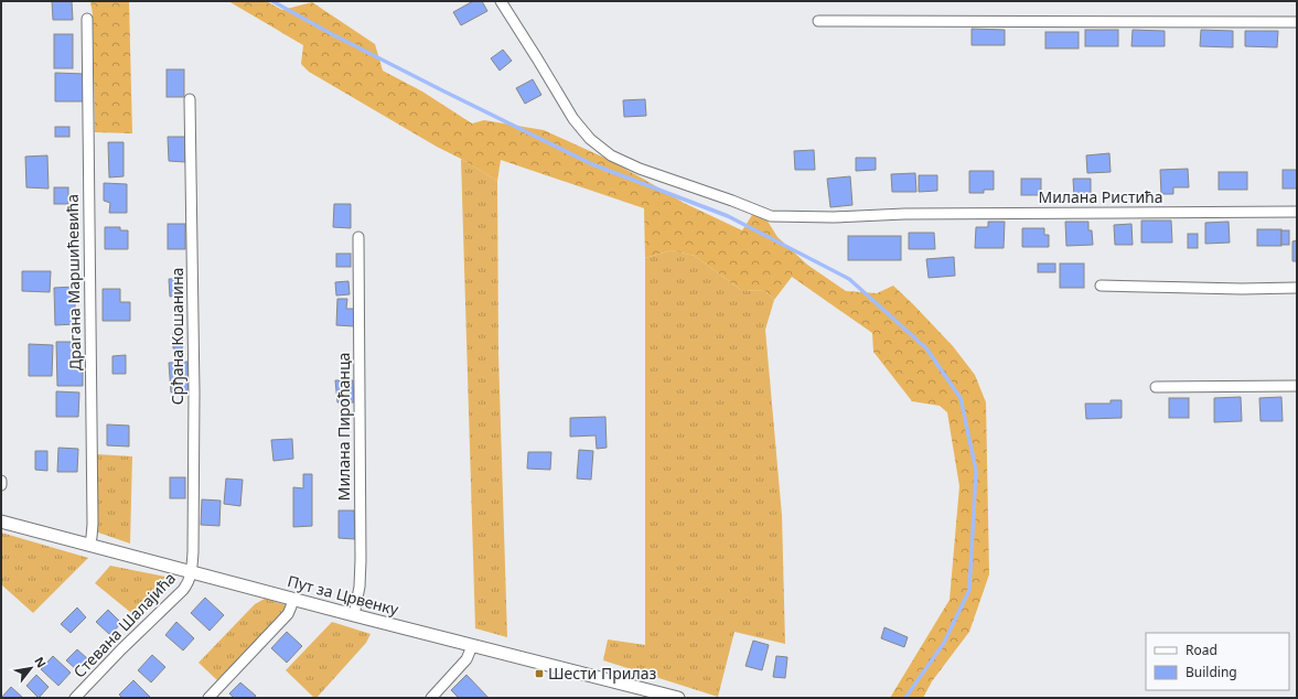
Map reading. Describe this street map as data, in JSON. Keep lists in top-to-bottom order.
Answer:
{
  "streets": {
    "street": [
      "Милана Ристића",
      "Драгана Маршићевића",
      "Срђана Кошанина",
      "Милана Пироћанца",
      "Пут за Црвенку",
      "Стевана Шалајића"
    ]
  },
  "crossings": [
    ["Драгана Маршићевића", "Пут за Црвенку"],
    ["Срђана Кошанина", "Пут за Црвенку"],
    ["Срђана Кошанина", "Стевана Шалајића"],
    ["Милана Пироћанца", "Пут за Црвенку"],
    ["Пут за Црвенку", "Стевана Шалајића"]
  ],
  "places": {
    "transit": ["Шести Прилаз"]
  },
  "legend": ["Road", "Building"],
  "north": "top right"
}
